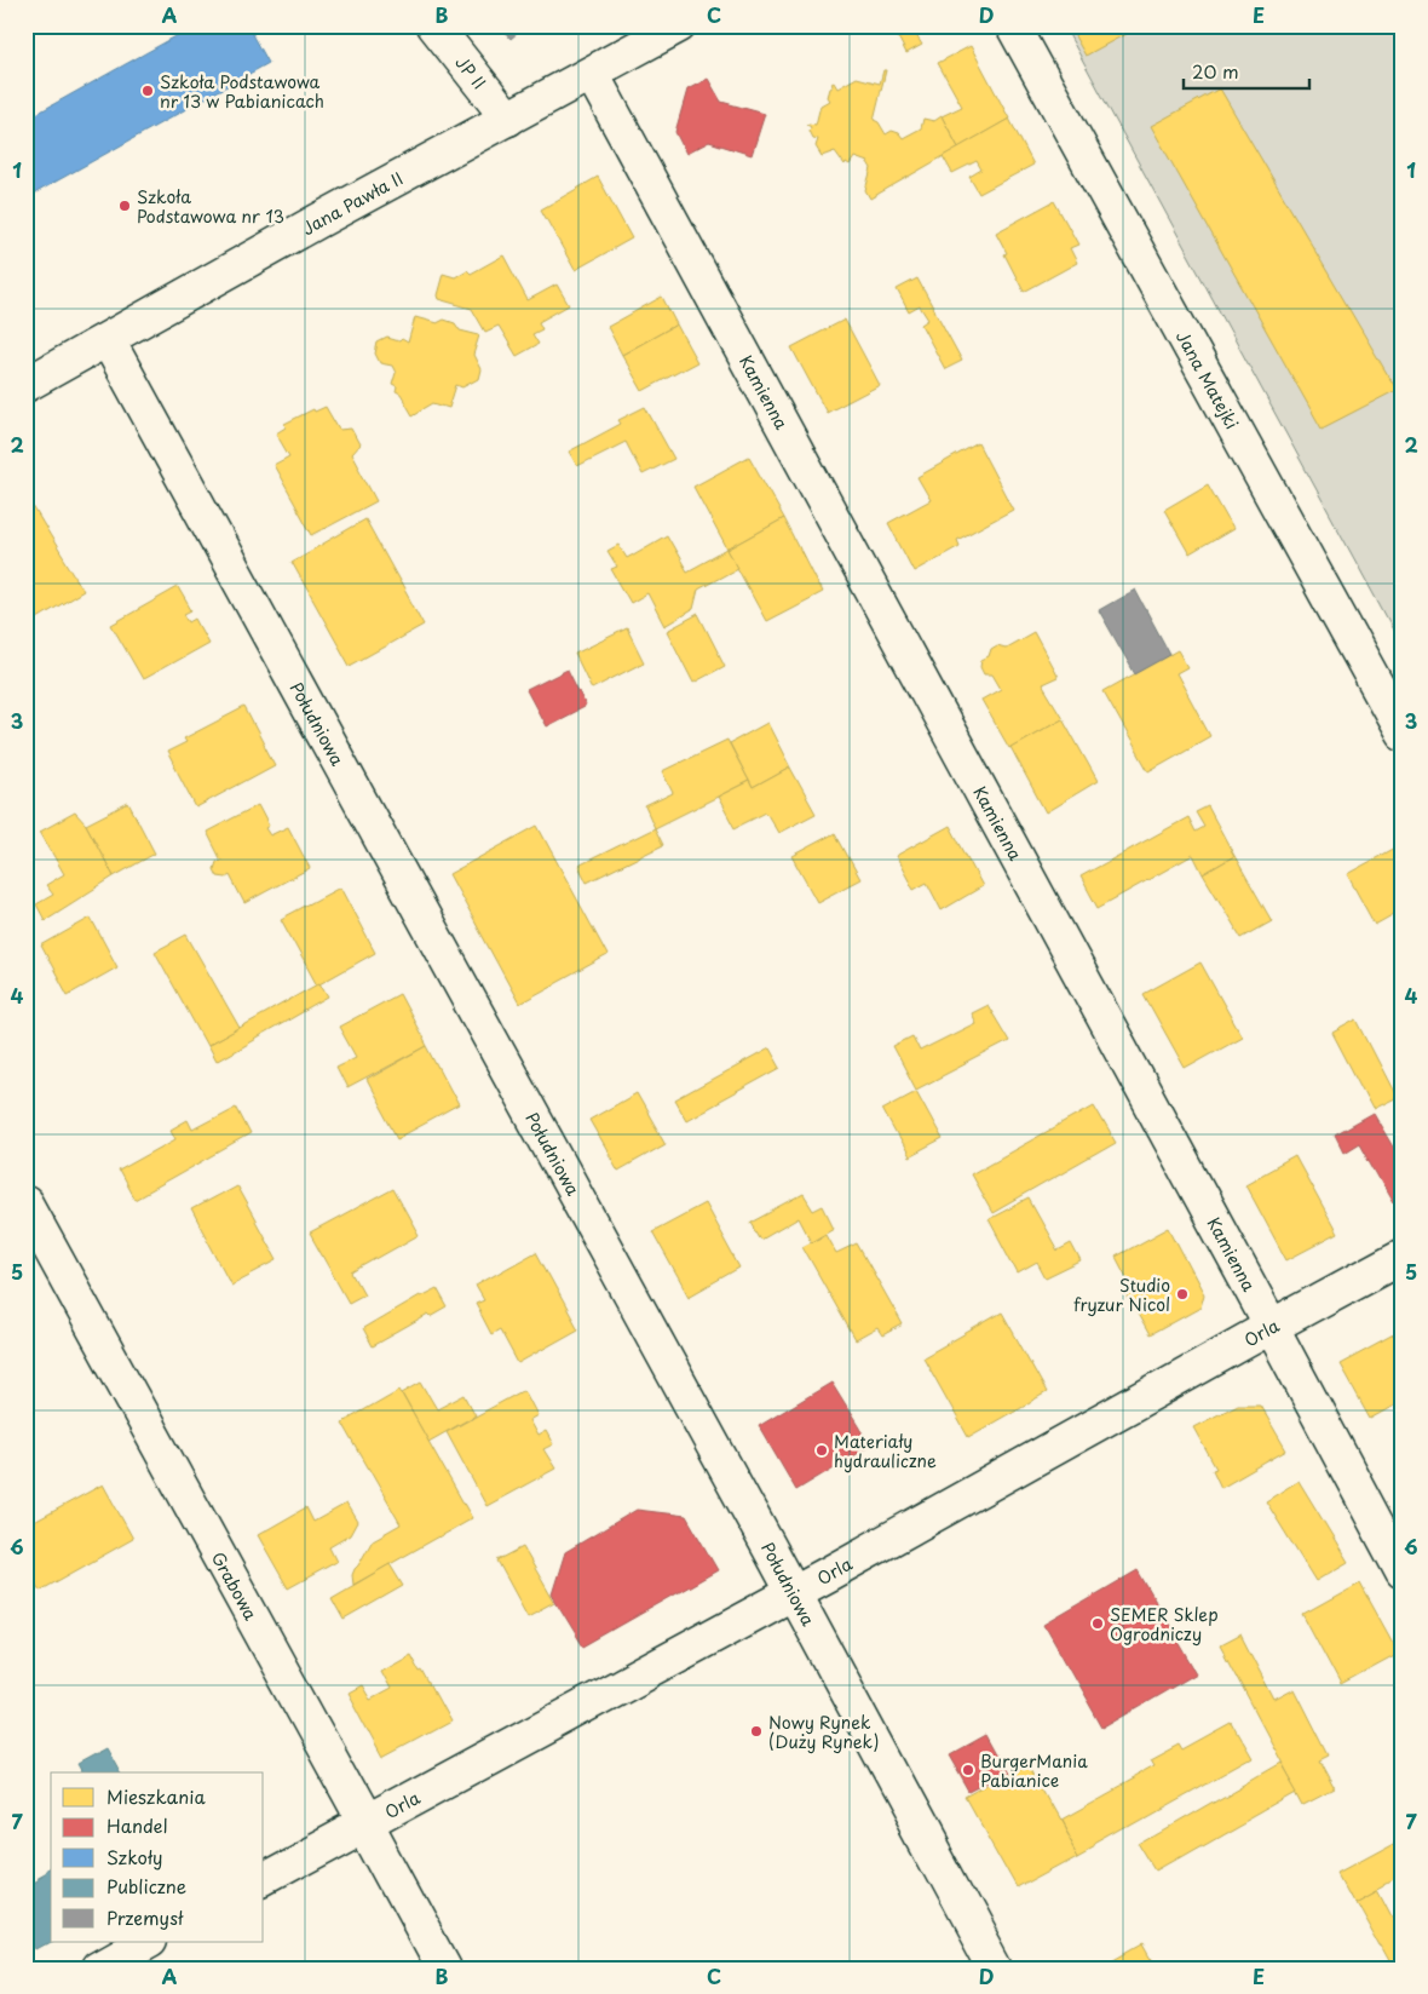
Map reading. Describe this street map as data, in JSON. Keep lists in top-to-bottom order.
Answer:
{
  "streets": {
    "street": [
      "JP II",
      "Jana Pawła II",
      "Jana Matejki",
      "Kamienna",
      "Południowa",
      "Orla",
      "Grabowa"
    ]
  },
  "crossings": [
    ["JP II", "Jana Pawła II"],
    ["Jana Pawła II", "Kamienna"],
    ["Jana Pawła II", "Południowa"],
    ["Kamienna", "Orla"],
    ["Południowa", "Orla"],
    ["Orla", "Grabowa"]
  ],
  "places": [
    "Szkoła Podstawowa nr 13 w Pabianicach",
    "Szkoła Podstawowa nr 13",
    "Studio fryzur Nicol",
    "Materiały hydrauliczne",
    "SEMER Sklep Ogrodniczy",
    "Nowy Rynek (Duży Rynek)",
    "BurgerMania Pabianice"
  ],
  "legend": [
    "Mieszkania",
    "Handel",
    "Szkoły",
    "Publiczne",
    "Przemysł"
  ],
  "scale_bar": "20 m",
  "grid": {
    "columns": [
      "A",
      "B",
      "C",
      "D",
      "E"
    ],
    "rows": [
      "1",
      "2",
      "3",
      "4",
      "5",
      "6",
      "7"
    ]
  }
}
